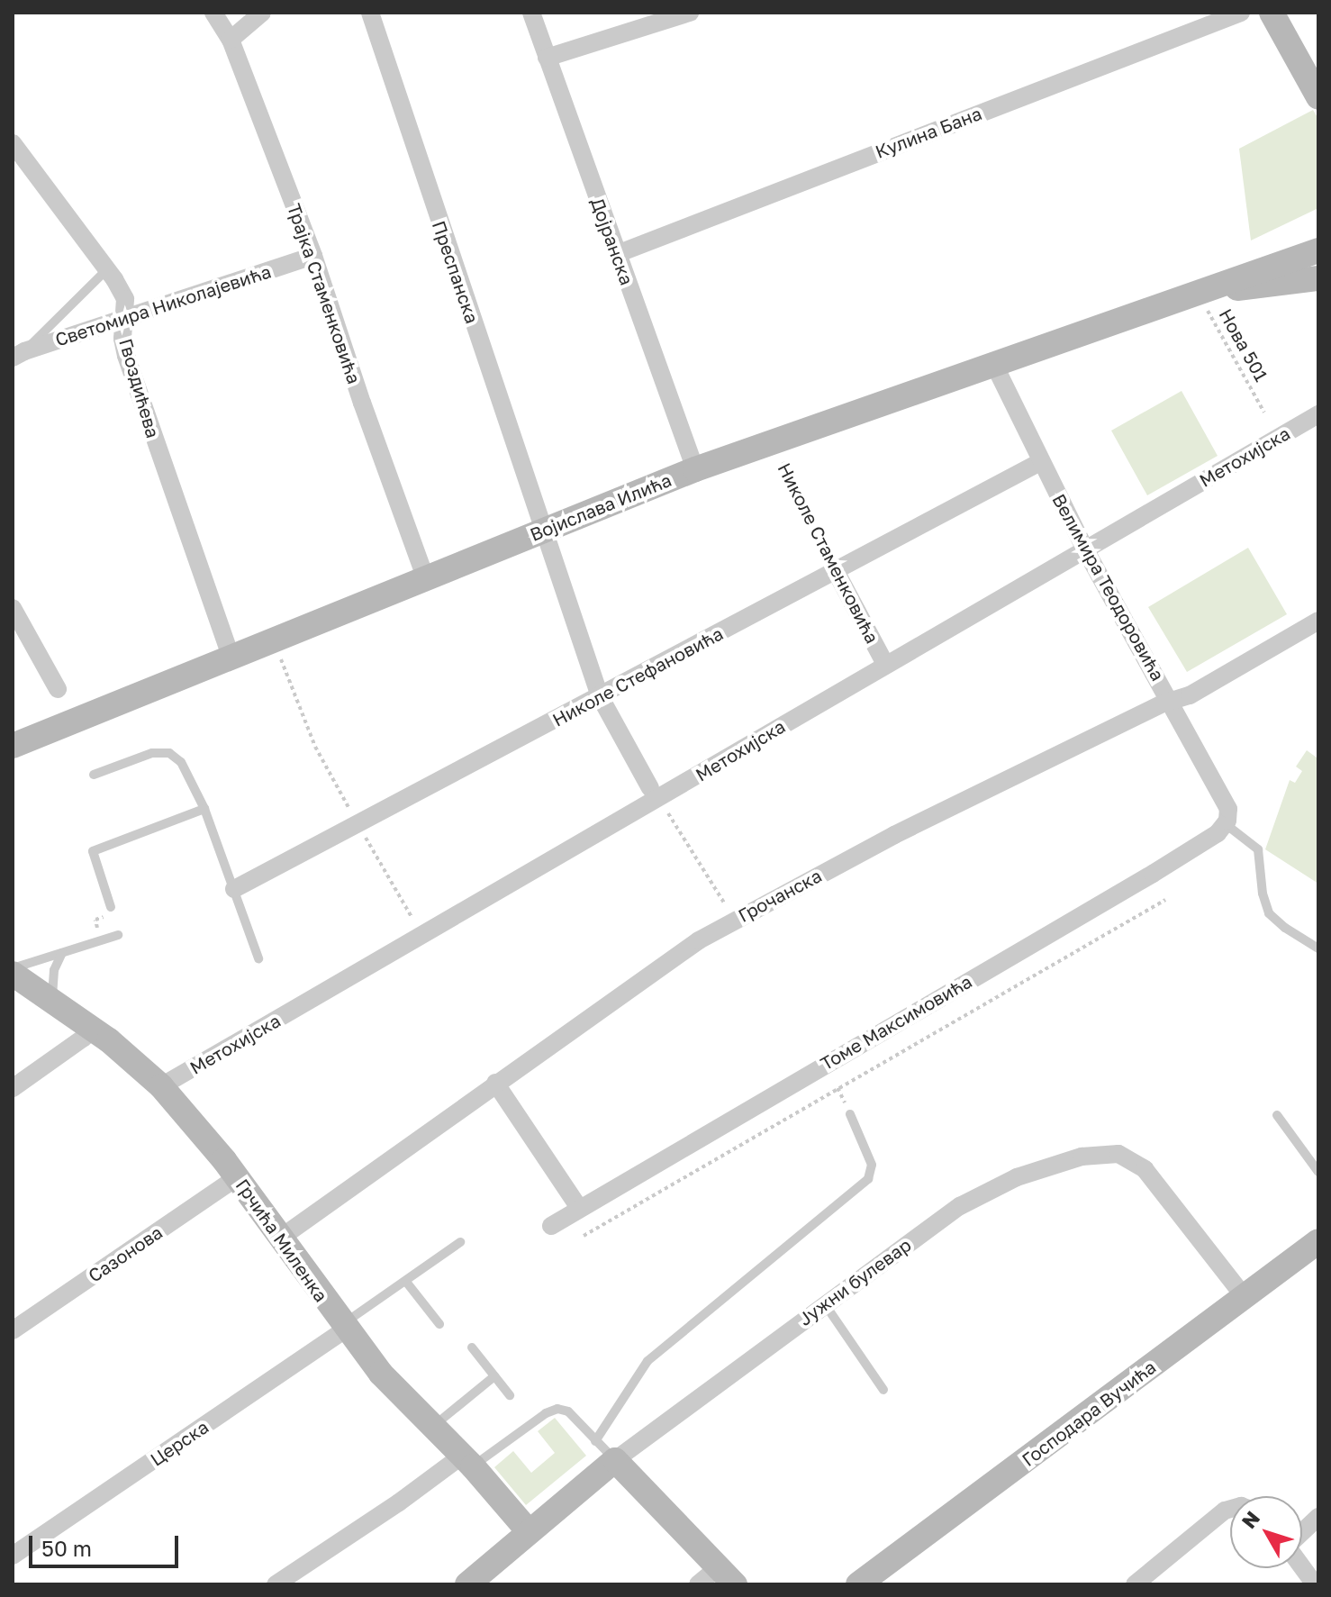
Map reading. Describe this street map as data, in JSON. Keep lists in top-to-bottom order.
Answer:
{
  "streets": {
    "main road": [
      "Војислава Илића",
      "Грчића Миленка",
      "Јужни булевар",
      "Господара Вучића"
    ],
    "street": [
      "Кулина Бана",
      "Дојранска",
      "Преспанска",
      "Трајка Стаменковића",
      "Светомира Николајевића",
      "Гвоздићева",
      "Метохијска",
      "Николе Стаменковића",
      "Велимира Теодоровића",
      "Николе Стефановића",
      "Грочанска",
      "Томе Максимовића",
      "Сазонова",
      "Церска"
    ],
    "path": ["Нова 501"]
  },
  "crossings": [
    ["Кулина Бана", "Дојранска"],
    ["Дојранска", "Војислава Илића"],
    ["Преспанска", "Метохијска"],
    ["Преспанска", "Војислава Илића"],
    ["Преспанска", "Николе Стефановића"],
    ["Трајка Стаменковића", "Светомира Николајевића"],
    ["Трајка Стаменковића", "Војислава Илића"],
    ["Светомира Николајевића", "Гвоздићева"],
    ["Нова 501", "Војислава Илића"],
    ["Гвоздићева", "Војислава Илића"],
    ["Метохијска", "Николе Стаменковића"],
    ["Метохијска", "Велимира Теодоровића"],
    ["Метохијска", "Грчића Миленка"],
    ["Војислава Илића", "Николе Стаменковића"],
    ["Војислава Илића", "Велимира Теодоровића"],
    ["Николе Стаменковића", "Николе Стефановића"],
    ["Велимира Теодоровића", "Николе Стефановића"],
    ["Велимира Теодоровића", "Грочанска"],
    ["Велимира Теодоровића", "Томе Максимовића"],
    ["Грочанска", "Грчића Миленка"],
    ["Грчића Миленка", "Сазонова"],
    ["Грчића Миленка", "Јужни булевар"],
    ["Грчића Миленка", "Церска"],
    ["Јужни булевар", "Господара Вучића"]
  ],
  "scale_bar": "50 m",
  "north": "top left"
}
